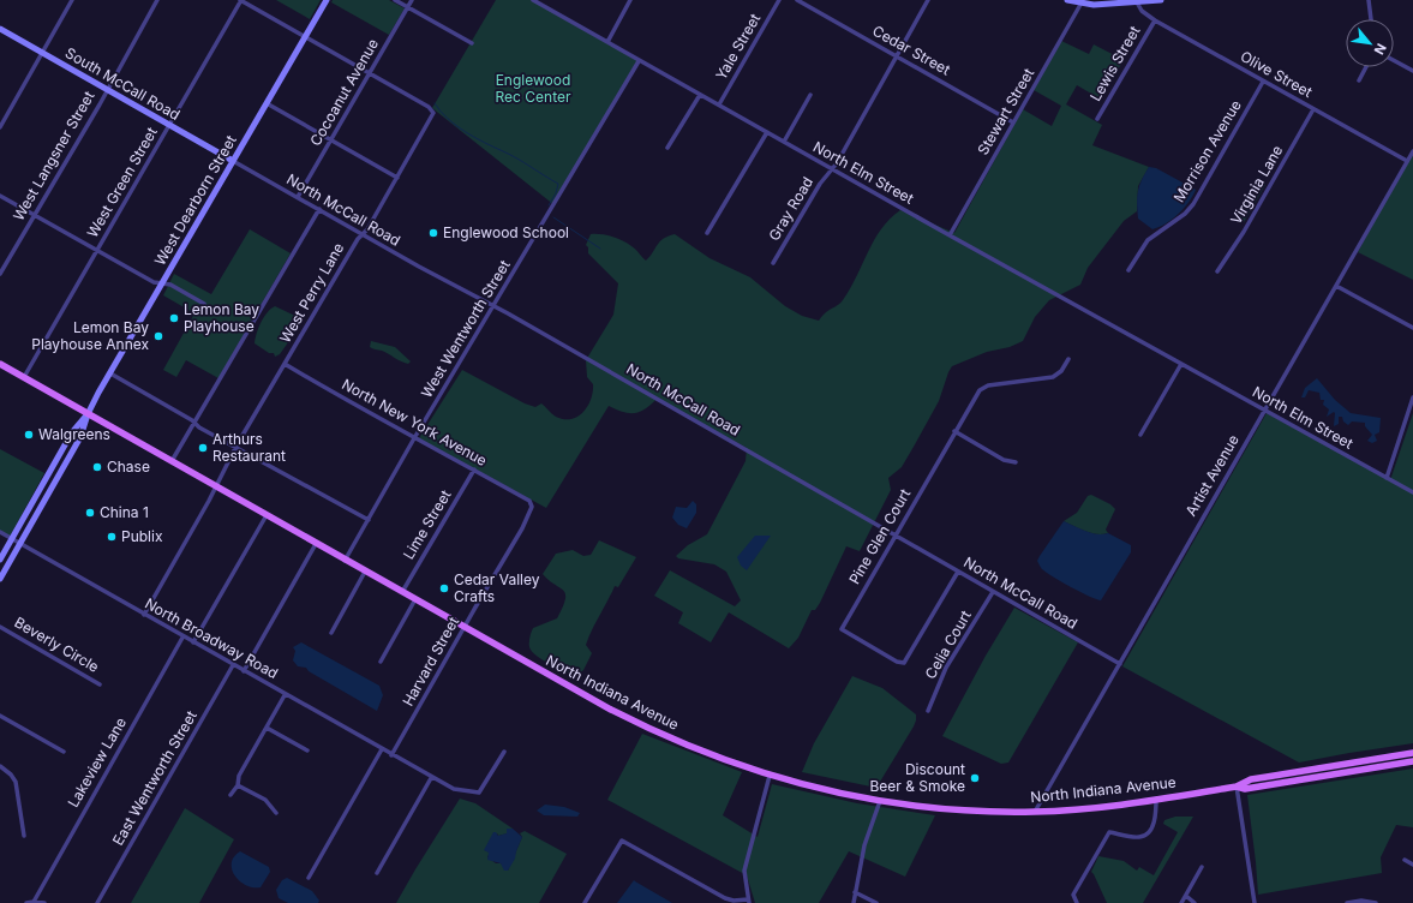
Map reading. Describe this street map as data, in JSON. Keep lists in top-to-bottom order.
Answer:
{
  "streets": {
    "main road": ["North Indiana Avenue"],
    "street": [
      "Yale Street",
      "Cedar Street",
      "Lewis Street",
      "Olive Street",
      "South McCall Road",
      "Cocoanut Avenue",
      "Stewart Street",
      "Morrison Avenue",
      "West Langsner Street",
      "North Elm Street",
      "West Green Street",
      "Virginia Lane",
      "West Dearborn Street",
      "Gray Road",
      "North McCall Road",
      "West Perry Lane",
      "West Wentworth Street",
      "North New York Avenue",
      "Artist Avenue",
      "Lime Street",
      "Pine Glen Court",
      "North Broadway Road",
      "Beverly Circle",
      "Celia Court",
      "Harvard Street",
      "Lakeview Lane",
      "East Wentworth Street"
    ]
  },
  "crossings": [
    ["Yale Street", "North Elm Street"],
    ["Cedar Street", "Stewart Street"],
    ["Lewis Street", "Olive Street"],
    ["Olive Street", "Morrison Avenue"],
    ["Olive Street", "Virginia Lane"],
    ["Olive Street", "Artist Avenue"],
    ["South McCall Road", "West Langsner Street"],
    ["South McCall Road", "West Green Street"],
    ["South McCall Road", "West Dearborn Street"],
    ["South McCall Road", "North McCall Road"],
    ["Cocoanut Avenue", "North McCall Road"],
    ["Cocoanut Avenue", "West Perry Lane"],
    ["Stewart Street", "North Elm Street"],
    ["North Elm Street", "Gray Road"],
    ["North Elm Street", "West Wentworth Street"],
    ["North Elm Street", "Artist Avenue"],
    ["West Green Street", "North Indiana Avenue"],
    ["West Dearborn Street", "North McCall Road"],
    ["West Dearborn Street", "North Indiana Avenue"],
    ["North McCall Road", "West Perry Lane"],
    ["North McCall Road", "West Wentworth Street"],
    ["North McCall Road", "Artist Avenue"],
    ["North McCall Road", "Pine Glen Court"],
    ["North McCall Road", "Celia Court"],
    ["West Perry Lane", "North New York Avenue"],
    ["West Perry Lane", "North Broadway Road"],
    ["West Perry Lane", "North Indiana Avenue"],
    ["West Wentworth Street", "North New York Avenue"],
    ["West Wentworth Street", "North Indiana Avenue"],
    ["North New York Avenue", "Lime Street"],
    ["North New York Avenue", "Harvard Street"],
    ["Artist Avenue", "North Indiana Avenue"],
    ["Lime Street", "North Indiana Avenue"],
    ["North Broadway Road", "Harvard Street"],
    ["North Broadway Road", "Lakeview Lane"],
    ["North Broadway Road", "East Wentworth Street"],
    ["Harvard Street", "North Indiana Avenue"]
  ],
  "parks": ["Englewood Rec Center"],
  "places": [
    "Englewood School",
    "Lemon Bay Playhouse",
    "Lemon Bay Playhouse Annex",
    "Walgreens",
    "Arthurs Restaurant",
    "Chase",
    "China 1",
    "Publix",
    "Cedar Valley Crafts",
    "Discount Beer & Smoke"
  ],
  "north": "bottom right"
}
